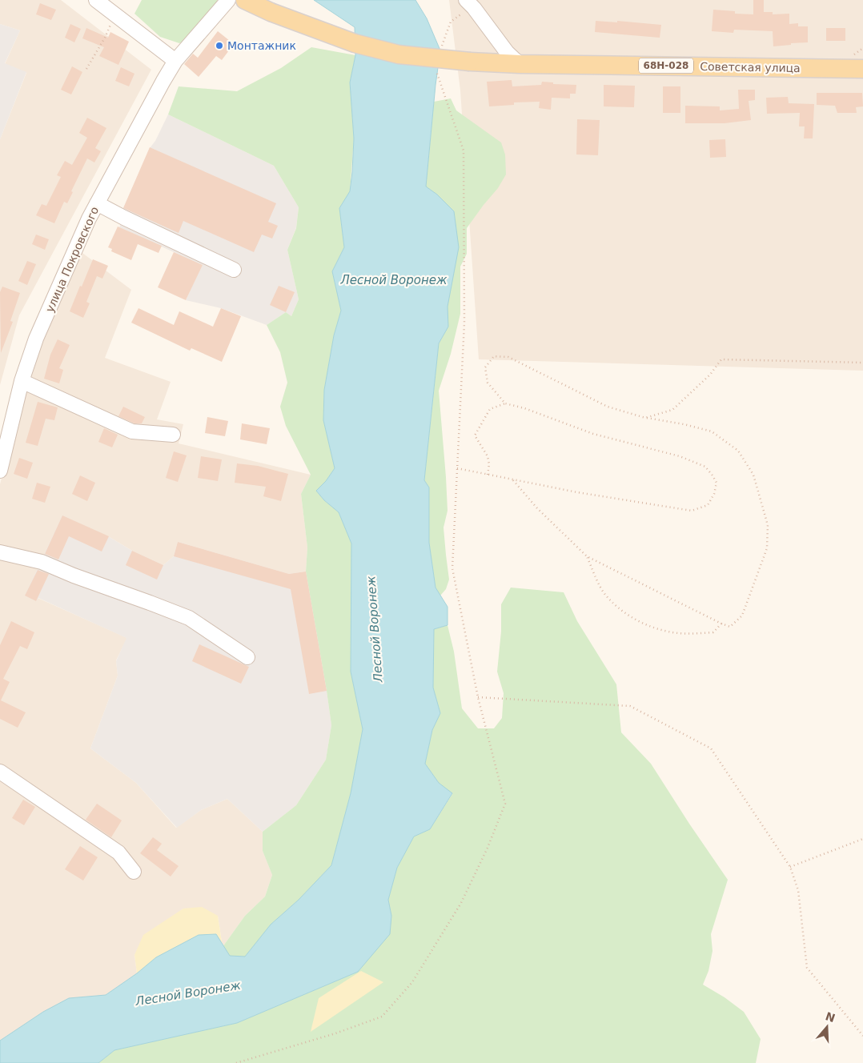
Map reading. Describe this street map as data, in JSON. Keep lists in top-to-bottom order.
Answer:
{
  "streets": {
    "main road": ["68Н-028", "Советская улица"],
    "street": ["улица Покровского"]
  },
  "water": ["Лесной Воронеж"],
  "places": ["Монтажник"],
  "north": "top"
}
